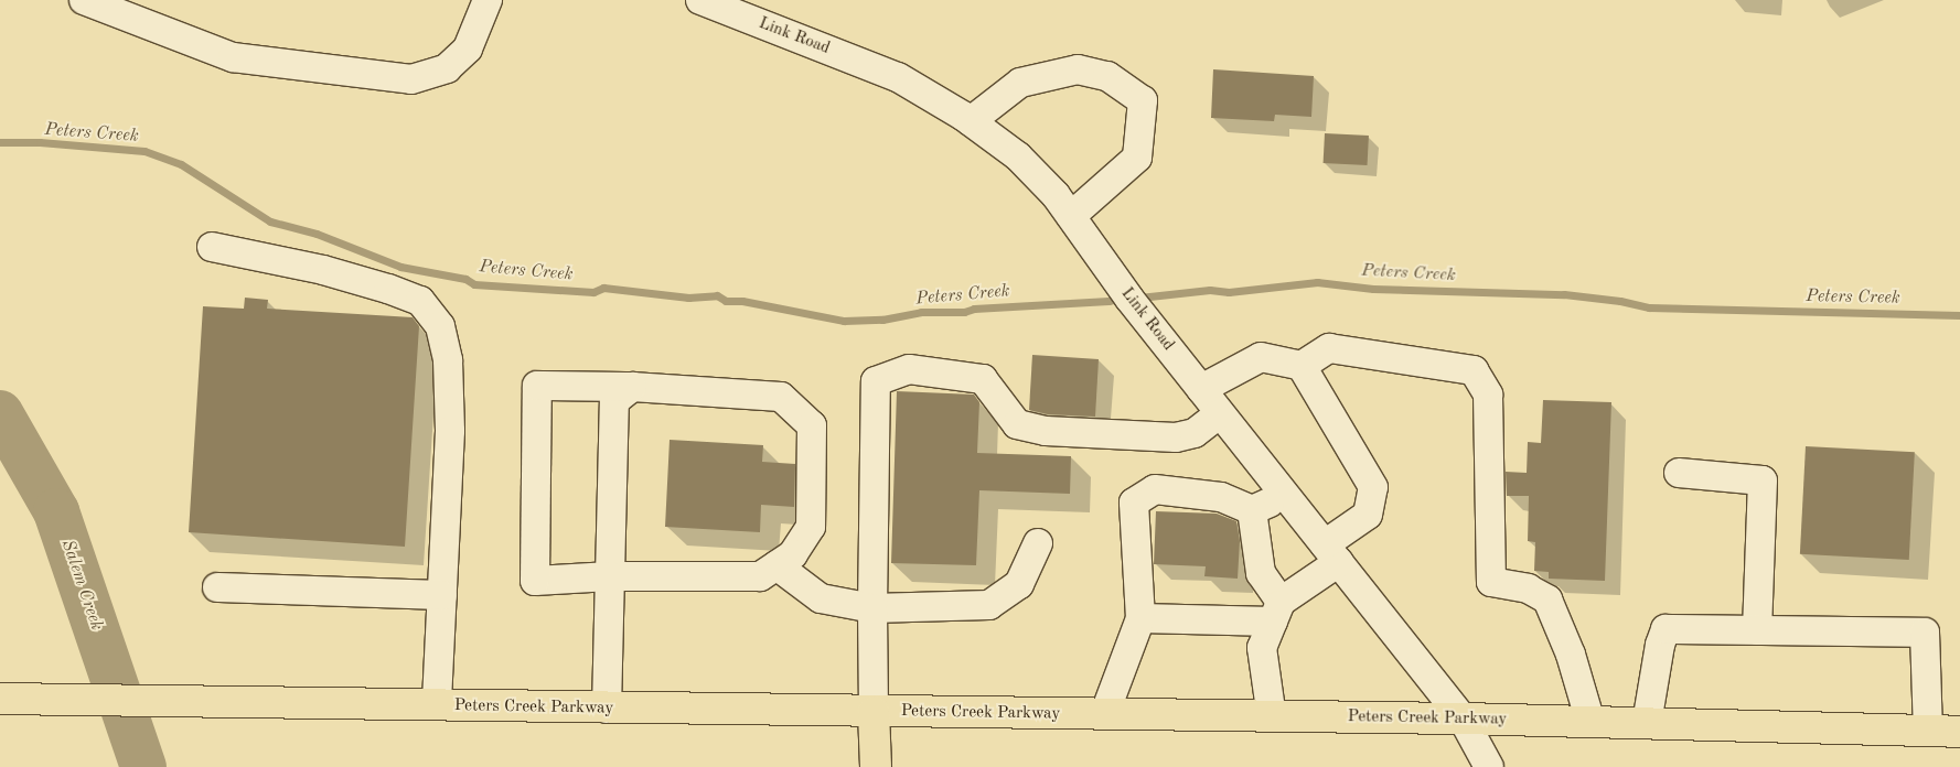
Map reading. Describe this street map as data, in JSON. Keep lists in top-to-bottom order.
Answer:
{
  "streets": {
    "main road": ["Peters Creek Parkway"],
    "street": ["Link Road"]
  },
  "crossings": [
    ["Link Road", "Peters Creek Parkway"]
  ],
  "water": ["Peters Creek", "Salem Creek"]
}
